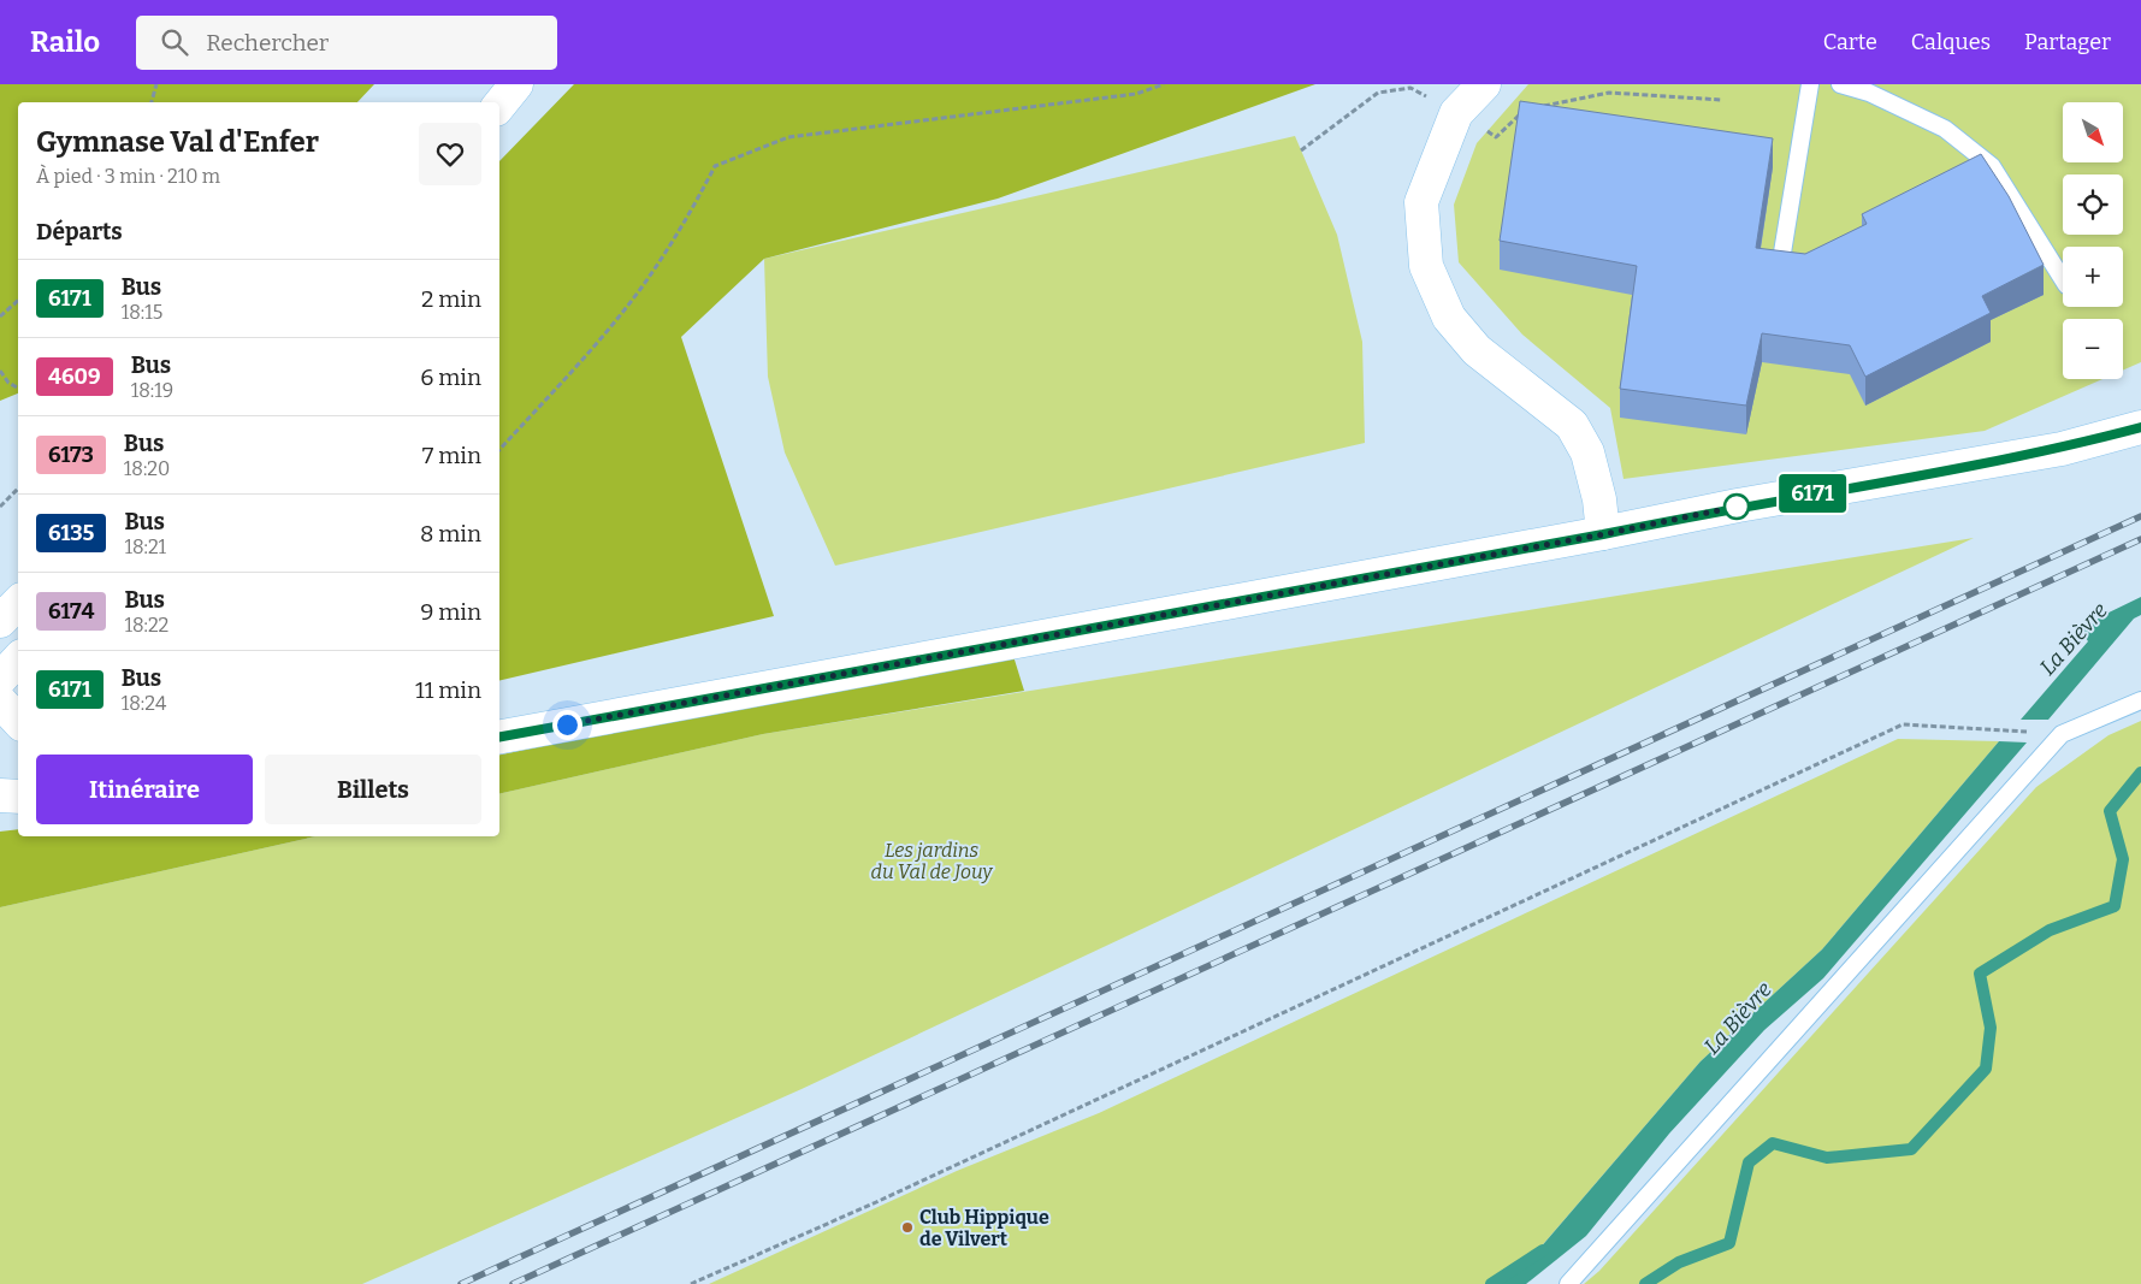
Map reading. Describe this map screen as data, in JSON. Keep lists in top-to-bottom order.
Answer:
{
  "water": ["La Bièvre"],
  "parks": ["Les jardins du Val de Jouy"],
  "places": ["Club Hippique de Vilvert"],
  "lines": ["bus line 6171"],
  "north": "bottom right",
  "page": {
    "header": "Railo",
    "search": "Rechercher",
    "nav": ["Carte", "Calques", "Partager"],
    "on_map": "6171",
    "map_buttons": ["+", "−"],
    "heading": [
      ["Gymnase Val d'Enfer", "À pied · 3 min · 210 m"],
      "Départs"
    ],
    "list": [
      {
        "mark": "6171",
        "name": "Bus",
        "note": "18:15",
        "value": "2 min"
      },
      {
        "mark": "4609",
        "name": "Bus",
        "note": "18:19",
        "value": "6 min"
      },
      {
        "mark": "6173",
        "name": "Bus",
        "note": "18:20",
        "value": "7 min"
      },
      {
        "mark": "6135",
        "name": "Bus",
        "note": "18:21",
        "value": "8 min"
      },
      {
        "mark": "6174",
        "name": "Bus",
        "note": "18:22",
        "value": "9 min"
      },
      {
        "mark": "6171",
        "name": "Bus",
        "note": "18:24",
        "value": "11 min"
      }
    ],
    "buttons": ["Itinéraire", "Billets"]
  }
}
